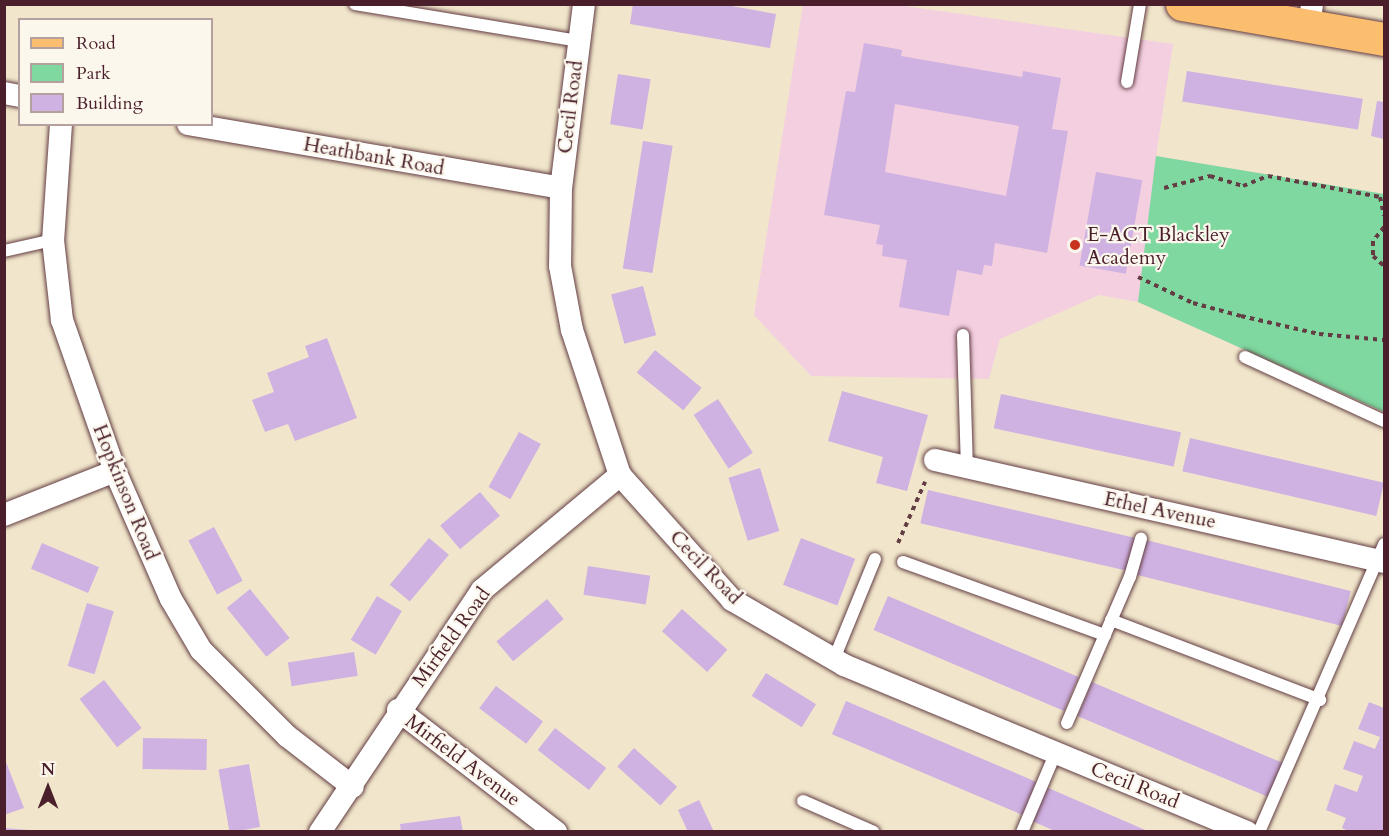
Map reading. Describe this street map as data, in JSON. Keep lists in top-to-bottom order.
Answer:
{
  "streets": {
    "street": [
      "Cecil Road",
      "Heathbank Road",
      "Hopkinson Road",
      "Ethel Avenue",
      "Mirfield Road",
      "Mirfield Avenue"
    ]
  },
  "crossings": [
    ["Cecil Road", "Heathbank Road"],
    ["Cecil Road", "Mirfield Road"],
    ["Hopkinson Road", "Mirfield Road"],
    ["Mirfield Road", "Mirfield Avenue"]
  ],
  "places": ["E-ACT Blackley Academy"],
  "legend": ["Road", "Park", "Building"],
  "north": "top"
}
